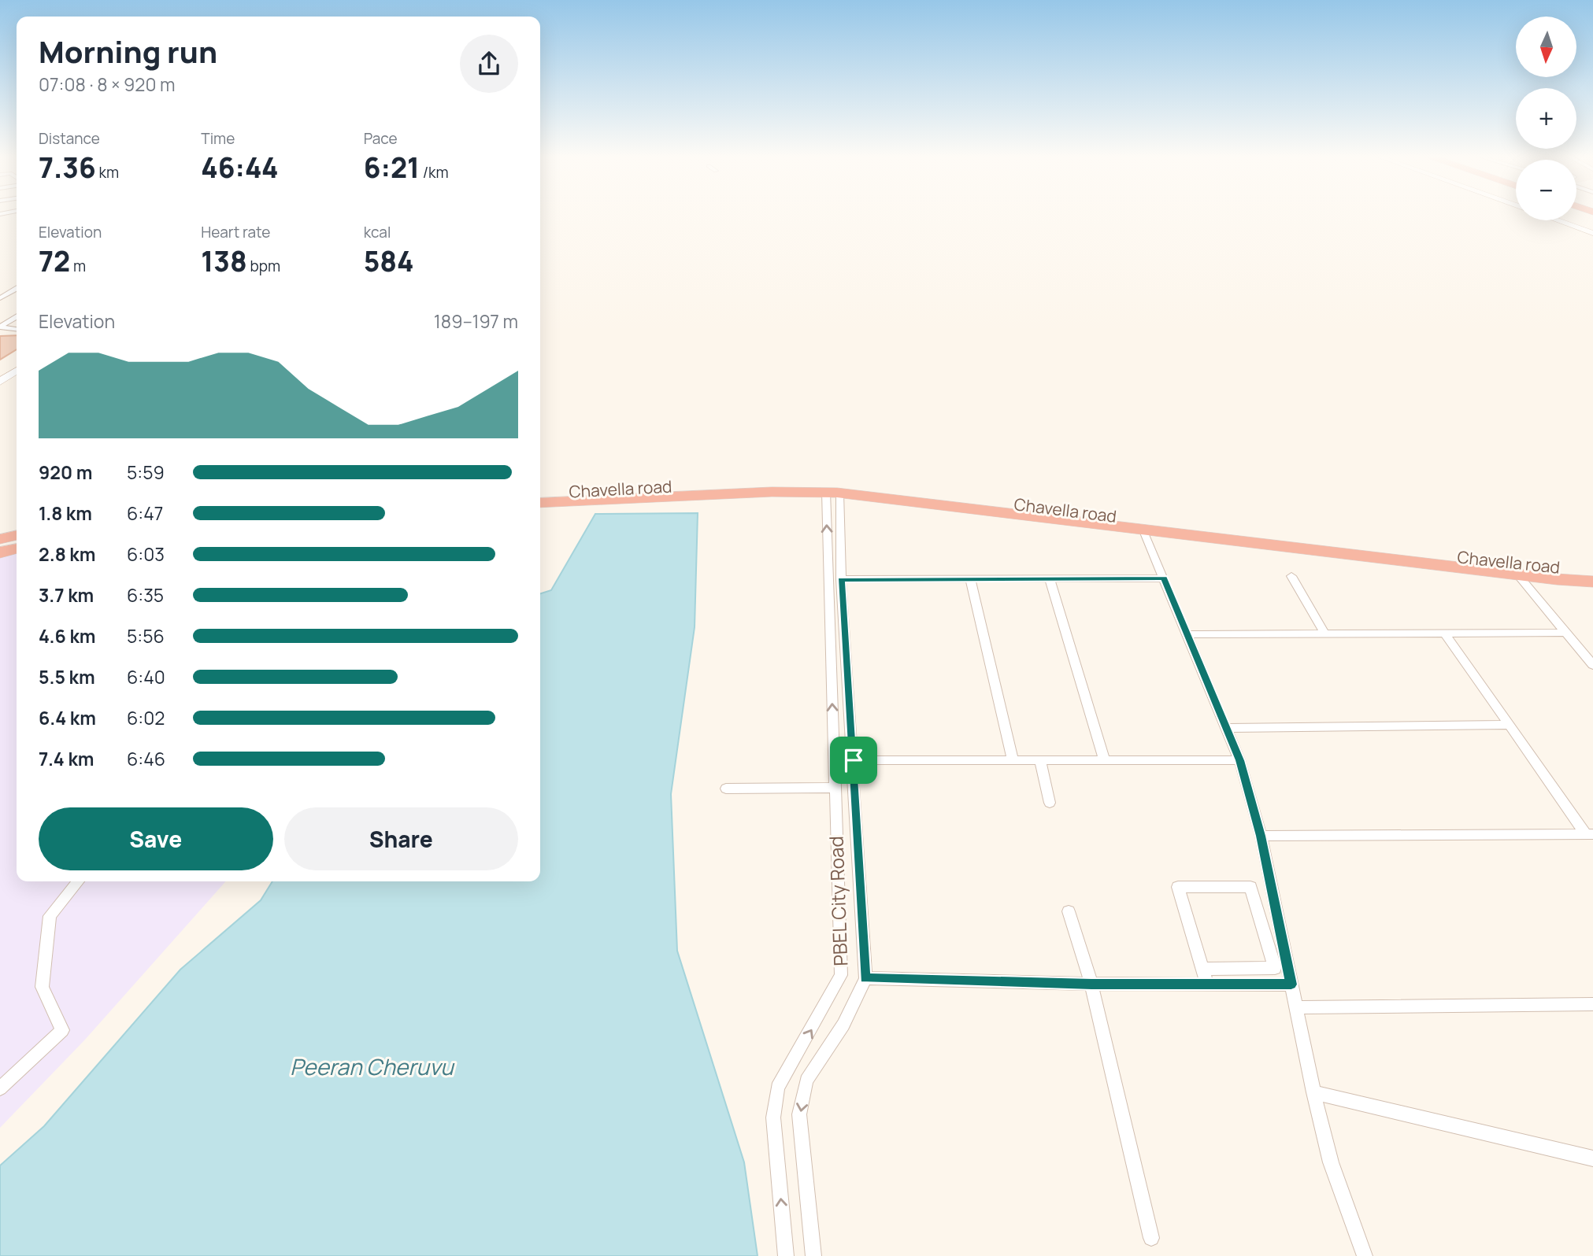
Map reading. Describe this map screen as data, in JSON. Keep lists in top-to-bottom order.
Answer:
{
  "streets": {
    "highway": ["Chavella road"],
    "street": ["PBEL City Road"]
  },
  "crossings": [
    ["Chavella road", "PBEL City Road"]
  ],
  "water": ["Peeran Cheruvu"],
  "north": "bottom",
  "page": {
    "map_buttons": ["+", "−"],
    "heading": ["Morning run", "07:08 · 8 × 920 m"],
    "stats": [
      ["Distance", "7.36 km"],
      ["Time", "46:44"],
      ["Pace", "6:21 /km"],
      ["Elevation", "72 m"],
      ["Heart rate", "138 bpm"],
      ["kcal", "584"]
    ],
    "chart": ["Elevation", "189–197 m"],
    "list": [
      {
        "name": "920 m",
        "note": "5:59"
      },
      {
        "name": "1.8 km",
        "note": "6:47"
      },
      {
        "name": "2.8 km",
        "note": "6:03"
      },
      {
        "name": "3.7 km",
        "note": "6:35"
      },
      {
        "name": "4.6 km",
        "note": "5:56"
      },
      {
        "name": "5.5 km",
        "note": "6:40"
      },
      {
        "name": "6.4 km",
        "note": "6:02"
      },
      {
        "name": "7.4 km",
        "note": "6:46"
      }
    ],
    "buttons": ["Save", "Share"]
  }
}
